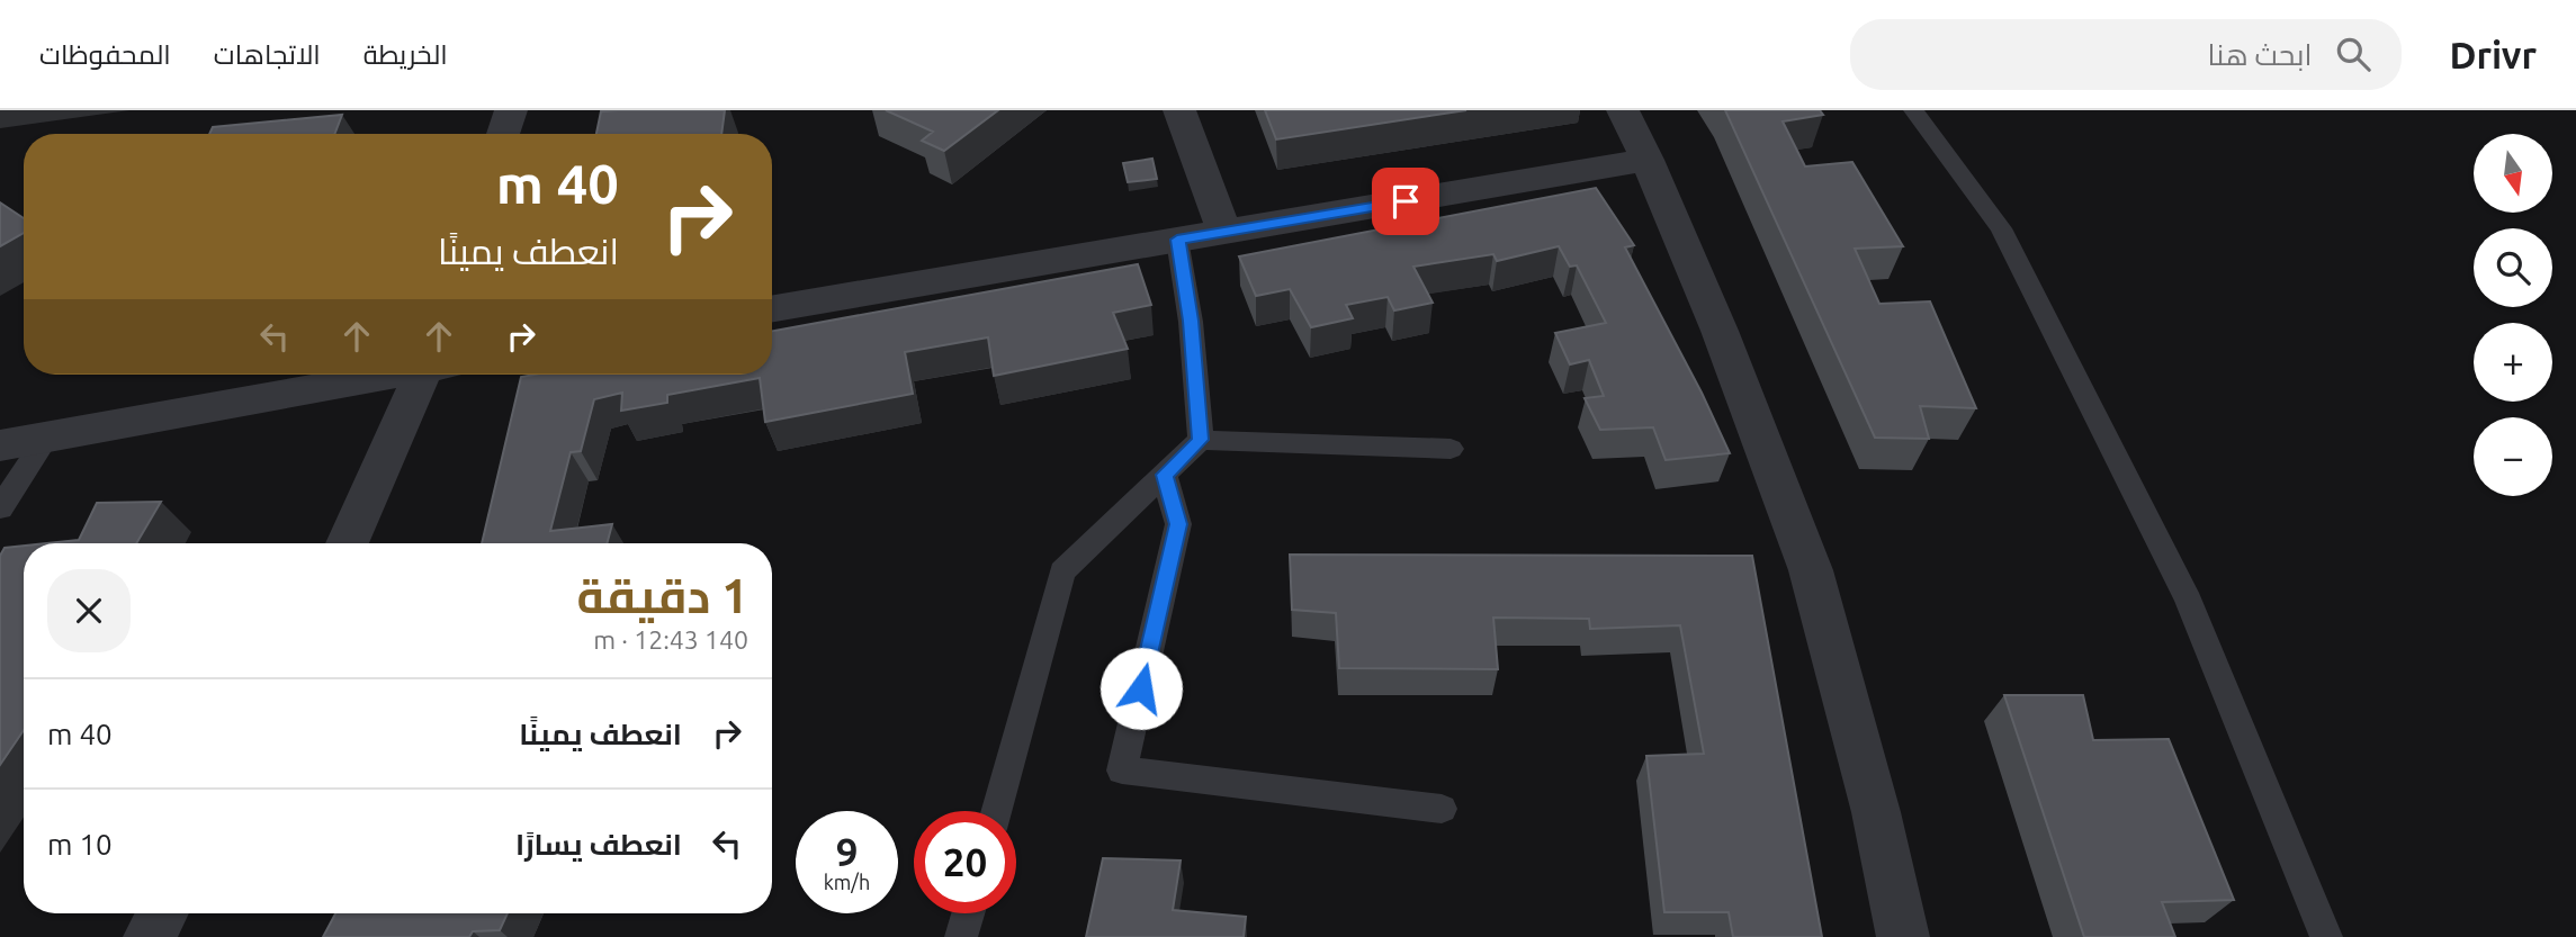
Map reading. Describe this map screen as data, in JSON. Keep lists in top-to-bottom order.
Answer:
{
  "north": "bottom",
  "page": {
    "header": "Drivr",
    "search": "ابحث هنا",
    "nav": ["الخريطة", "الاتجاهات", "المحفوظات"],
    "map_buttons": ["+", "−"],
    "turn": ["40 m", "انعطف يمينًا"],
    "heading": ["1 دقيقة", "140 m · 12:43"],
    "list": [
      {
        "name": "انعطف يمينًا",
        "value": "40 m"
      },
      {
        "name": "انعطف يسارًا",
        "value": "10 m"
      }
    ],
    "speed": "9 km/h",
    "limit": "20"
  }
}
